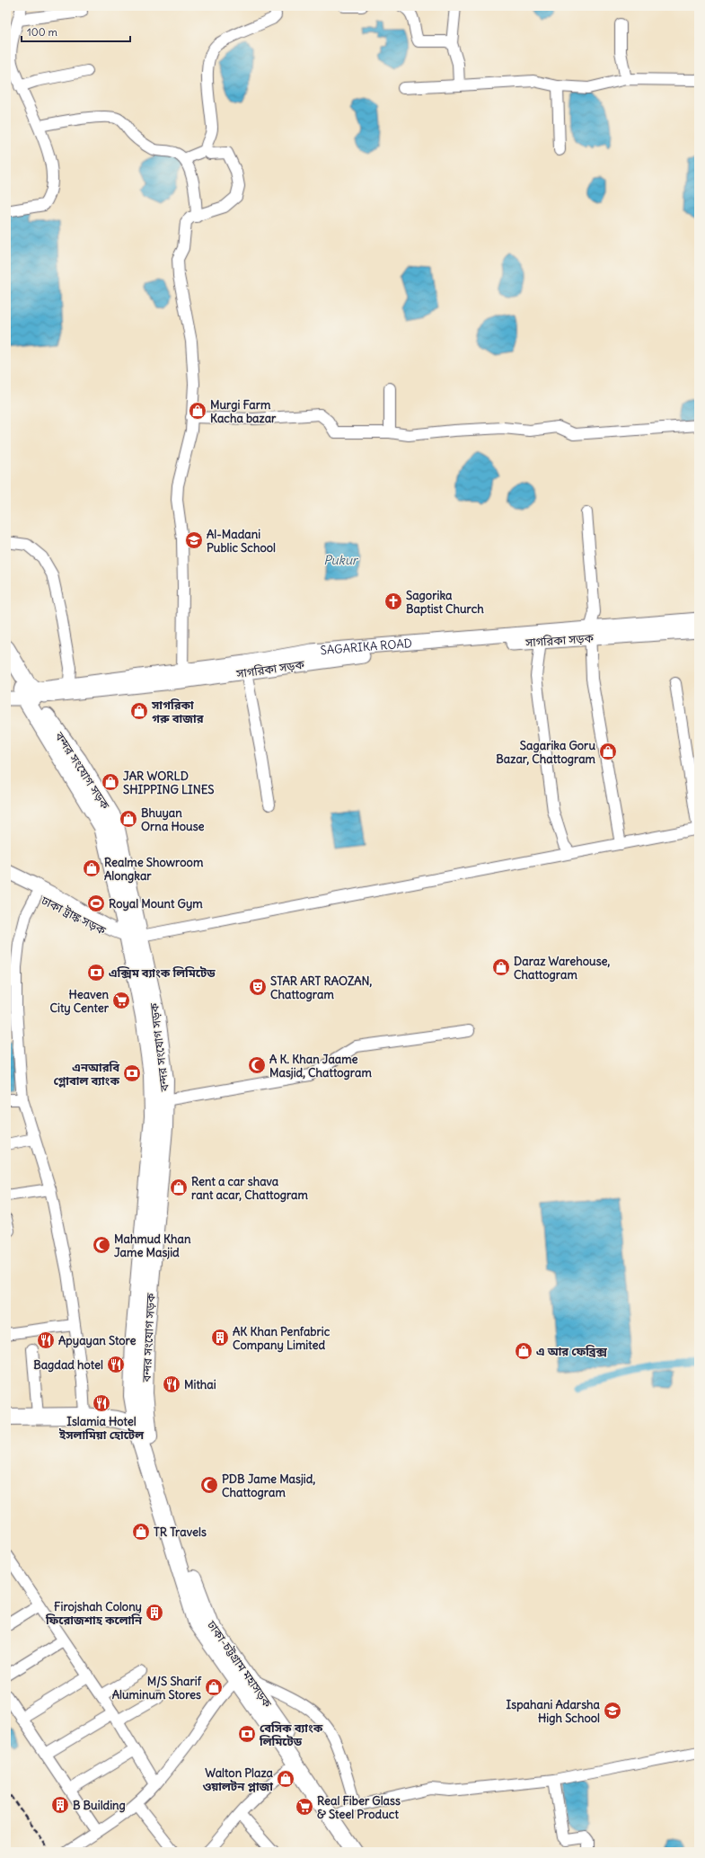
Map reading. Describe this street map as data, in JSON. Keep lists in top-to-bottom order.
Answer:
{
  "streets": {
    "highway": ["বন্দর সংযোগ সড়ক", "ঢাকা-চট্টগ্রাম মহাসড়ক"],
    "main road": ["সাগরিকা সড়ক", "SAGARIKA ROAD", "ঢাকা ট্রাঙ্ক সড়ক"]
  },
  "crossings": [
    ["সাগরিকা সড়ক", "SAGARIKA ROAD"],
    ["সাগরিকা সড়ক", "বন্দর সংযোগ সড়ক"],
    ["বন্দর সংযোগ সড়ক", "ঢাকা ট্রাঙ্ক সড়ক"],
    ["বন্দর সংযোগ সড়ক", "ঢাকা-চট্টগ্রাম মহাসড়ক"]
  ],
  "water": ["Pukur"],
  "places": {
    "shop": [
      "Murgi Farm Kacha bazar",
      "সাগরিকা গরু বাজার",
      "Sagarika Goru Bazar, Chattogram",
      "JAR WORLD SHIPPING LINES",
      "Bhuyan Orna House",
      "Realme Showroom Alongkar",
      "Daraz Warehouse, Chattogram",
      "Rent a car shava rant acar, Chattogram",
      "এ আর ফেব্রিক্স",
      "TR Travels",
      "M/S Sharif Aluminum Stores",
      "Walton Plaza ওয়ালটন প্লাজা"
    ],
    "school or university": ["Al-Madani Public School", "Ispahani Adarsha High School"],
    "church": ["Sagorika Baptist Church"],
    "sports": ["Royal Mount Gym"],
    "bank": ["এক্সিম ব্যাংক লিমিটেড", "এনআরবি গ্লোবাল ব্যাংক", "বেসিক ব্যাংক লিমিটেড"],
    "theatre": ["STAR ART RAOZAN, Chattogram"],
    "supermarket": ["Heaven City Center", "Real Fiber Glass & Steel Product"],
    "mosque": ["A K. Khan Jaame Masjid, Chattogram", "Mahmud Khan Jame Masjid", "PDB Jame Masjid, Chattogram"],
    "building": ["AK Khan Penfabric Company Limited", "Firojshah Colony ফিরোজশাহ কলোনি", "B Building"],
    "restaurant": [
      "Apyayan Store",
      "Bagdad hotel",
      "Mithai",
      "Islamia Hotel ইসলামিয়া হোটেল"
    ]
  },
  "scale_bar": "100 m"
}
